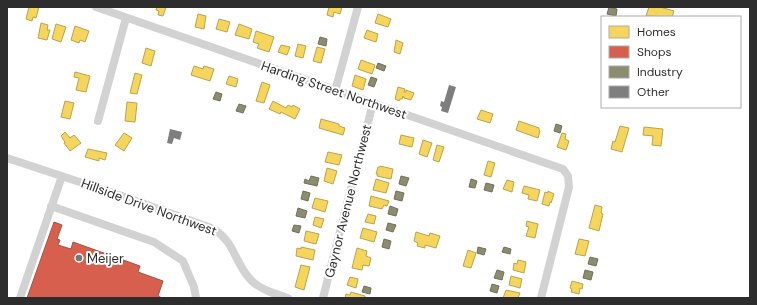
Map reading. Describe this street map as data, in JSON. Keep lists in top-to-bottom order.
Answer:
{
  "streets": {
    "street": ["Harding Street Northwest", "Gaynor Avenue Northwest", "Hillside Drive Northwest"]
  },
  "crossings": [
    ["Harding Street Northwest", "Gaynor Avenue Northwest"]
  ],
  "places": ["Meijer"],
  "legend": [
    "Homes",
    "Shops",
    "Industry",
    "Other"
  ]
}
